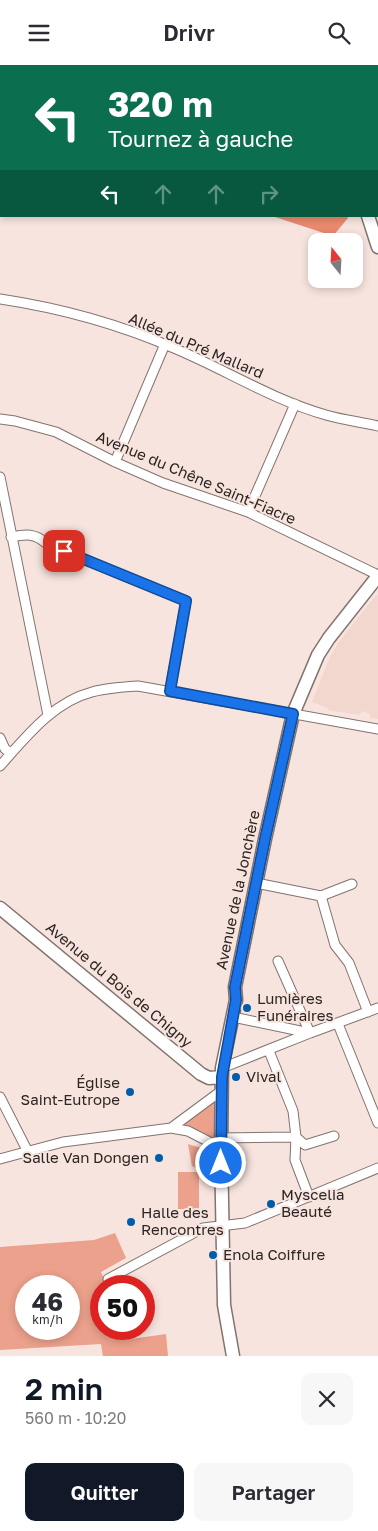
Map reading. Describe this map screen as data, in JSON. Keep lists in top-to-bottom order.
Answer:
{
  "streets": {
    "main road": ["Avenue de la Jonchère", "Avenue du Bois de Chigny"],
    "street": ["Allée du Pré Mallard", "Avenue du Chêne Saint-Fiacre"]
  },
  "crossings": [
    ["Avenue du Chêne Saint-Fiacre", "Avenue de la Jonchère"],
    ["Avenue de la Jonchère", "Avenue du Bois de Chigny"]
  ],
  "places": [
    "Lumières Funéraires",
    "Vival",
    "Église Saint-Eutrope",
    "Salle Van Dongen",
    "Myscelia Beauté",
    "Halle des Rencontres",
    "Enola Coiffure"
  ],
  "north": "top",
  "page": {
    "header": "Drivr",
    "turn": ["320 m", "Tournez à gauche"],
    "speed": "46 km/h",
    "limit": "50",
    "heading": ["2 min", "560 m · 10:20"],
    "buttons": ["Quitter", "Partager"]
  }
}
